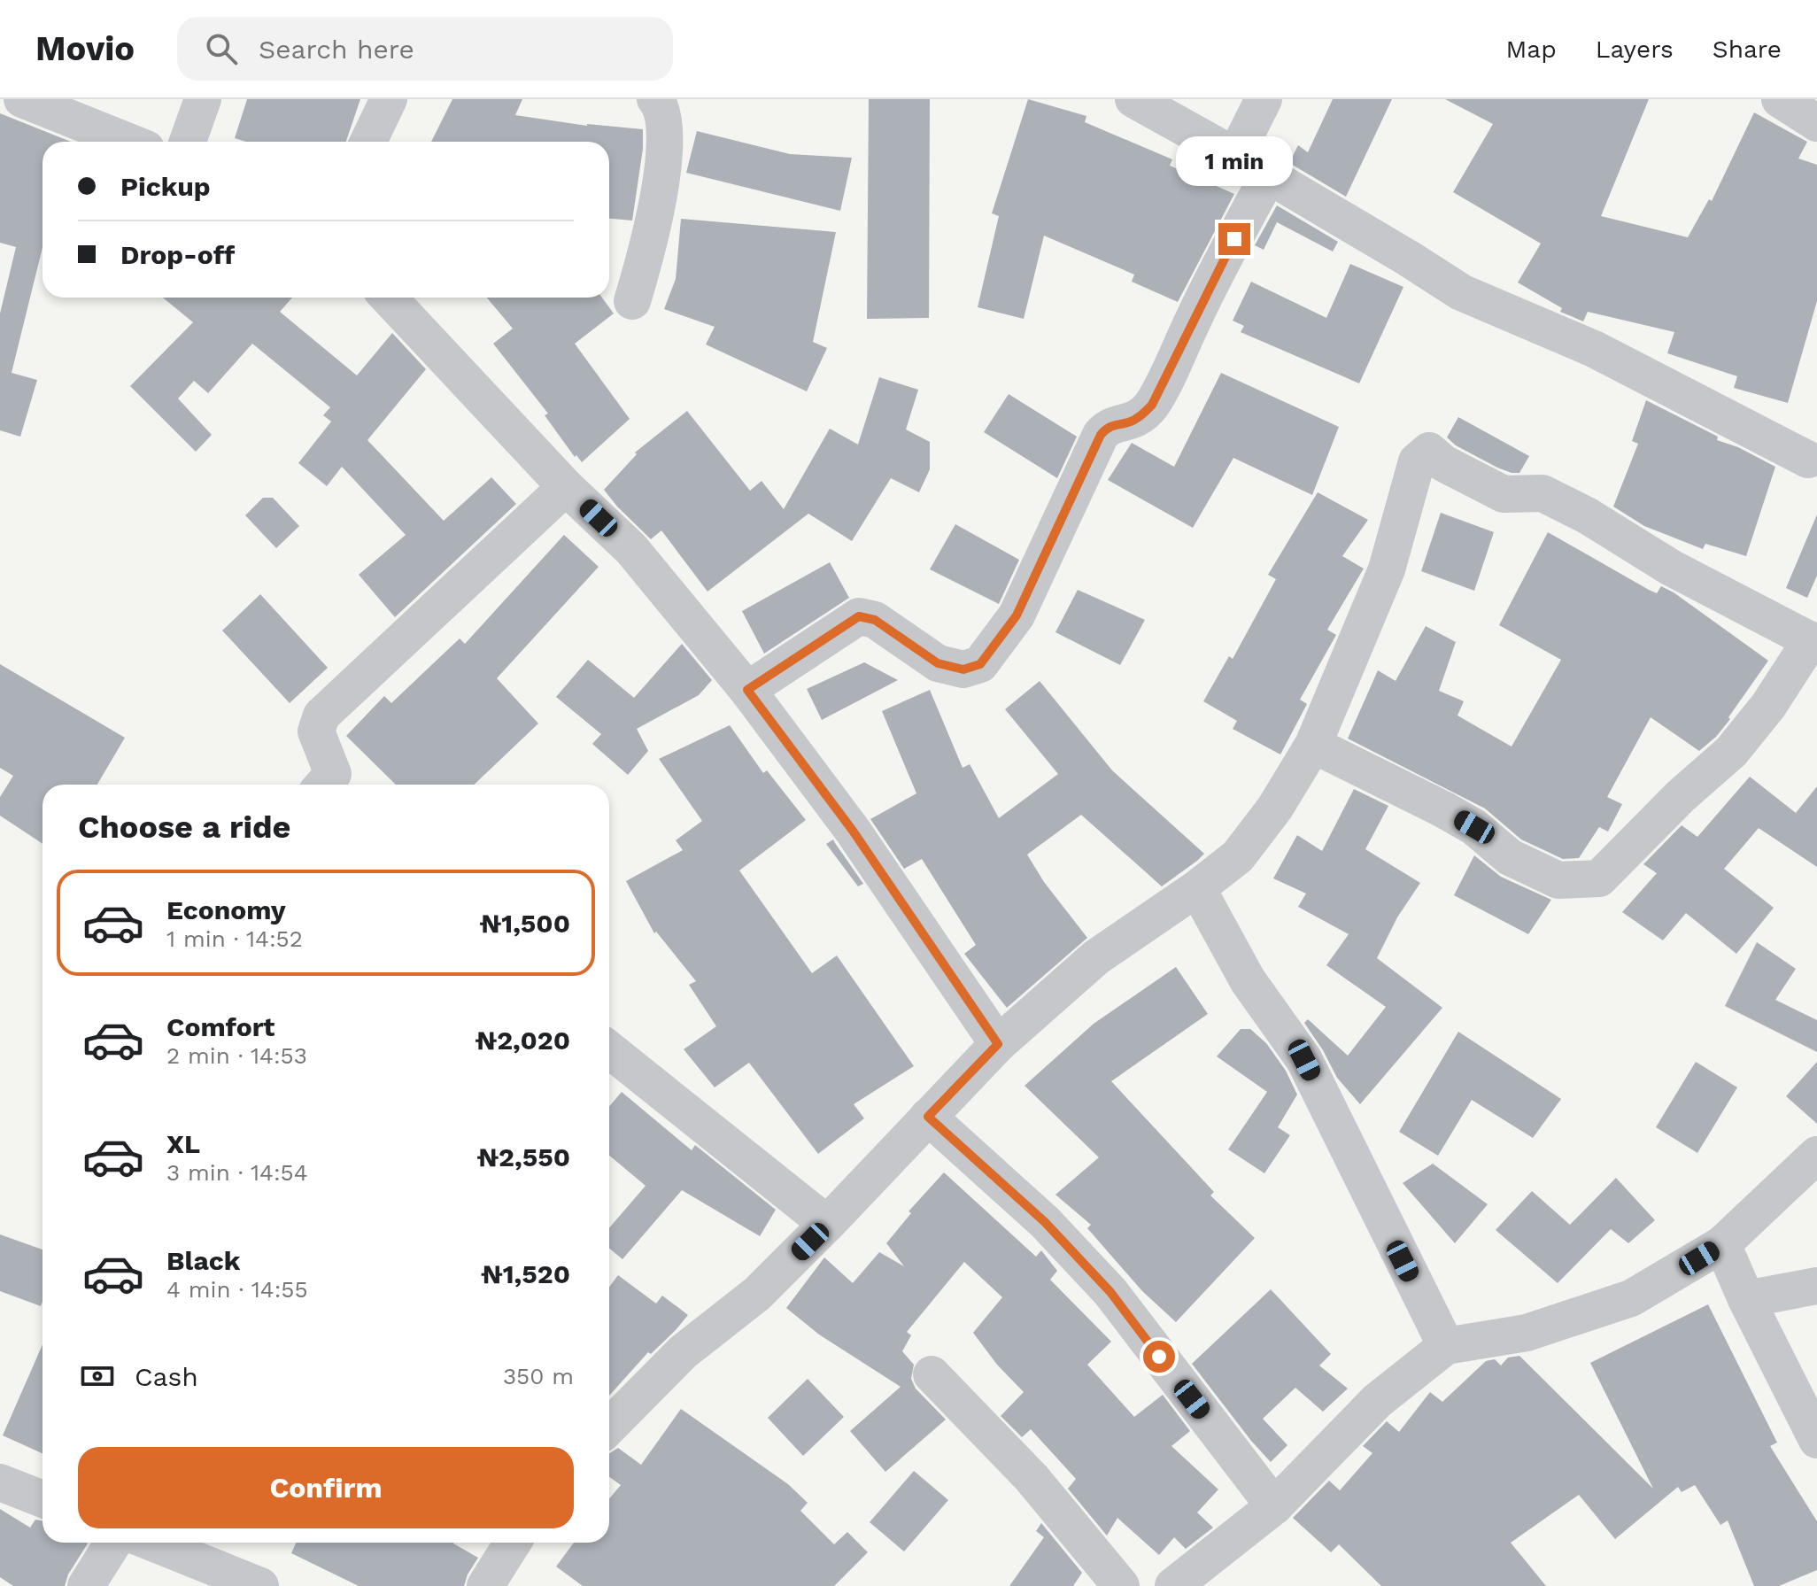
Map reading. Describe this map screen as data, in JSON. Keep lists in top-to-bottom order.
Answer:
{
  "page": {
    "header": "Movio",
    "search": "Search here",
    "nav": ["Map", "Layers", "Share"],
    "bubble": "1 min",
    "banner": ["Pickup", "Drop-off"],
    "heading": "Choose a ride",
    "list": [
      {
        "name": "Economy",
        "note": "1 min · 14:52",
        "value": "₦1,500"
      },
      {
        "name": "Comfort",
        "note": "2 min · 14:53",
        "value": "₦2,020"
      },
      {
        "name": "XL",
        "note": "3 min · 14:54",
        "value": "₦2,550"
      },
      {
        "name": "Black",
        "note": "4 min · 14:55",
        "value": "₦1,520"
      }
    ],
    "pay": ["Cash", "350 m"],
    "buttons": "Confirm"
  }
}
